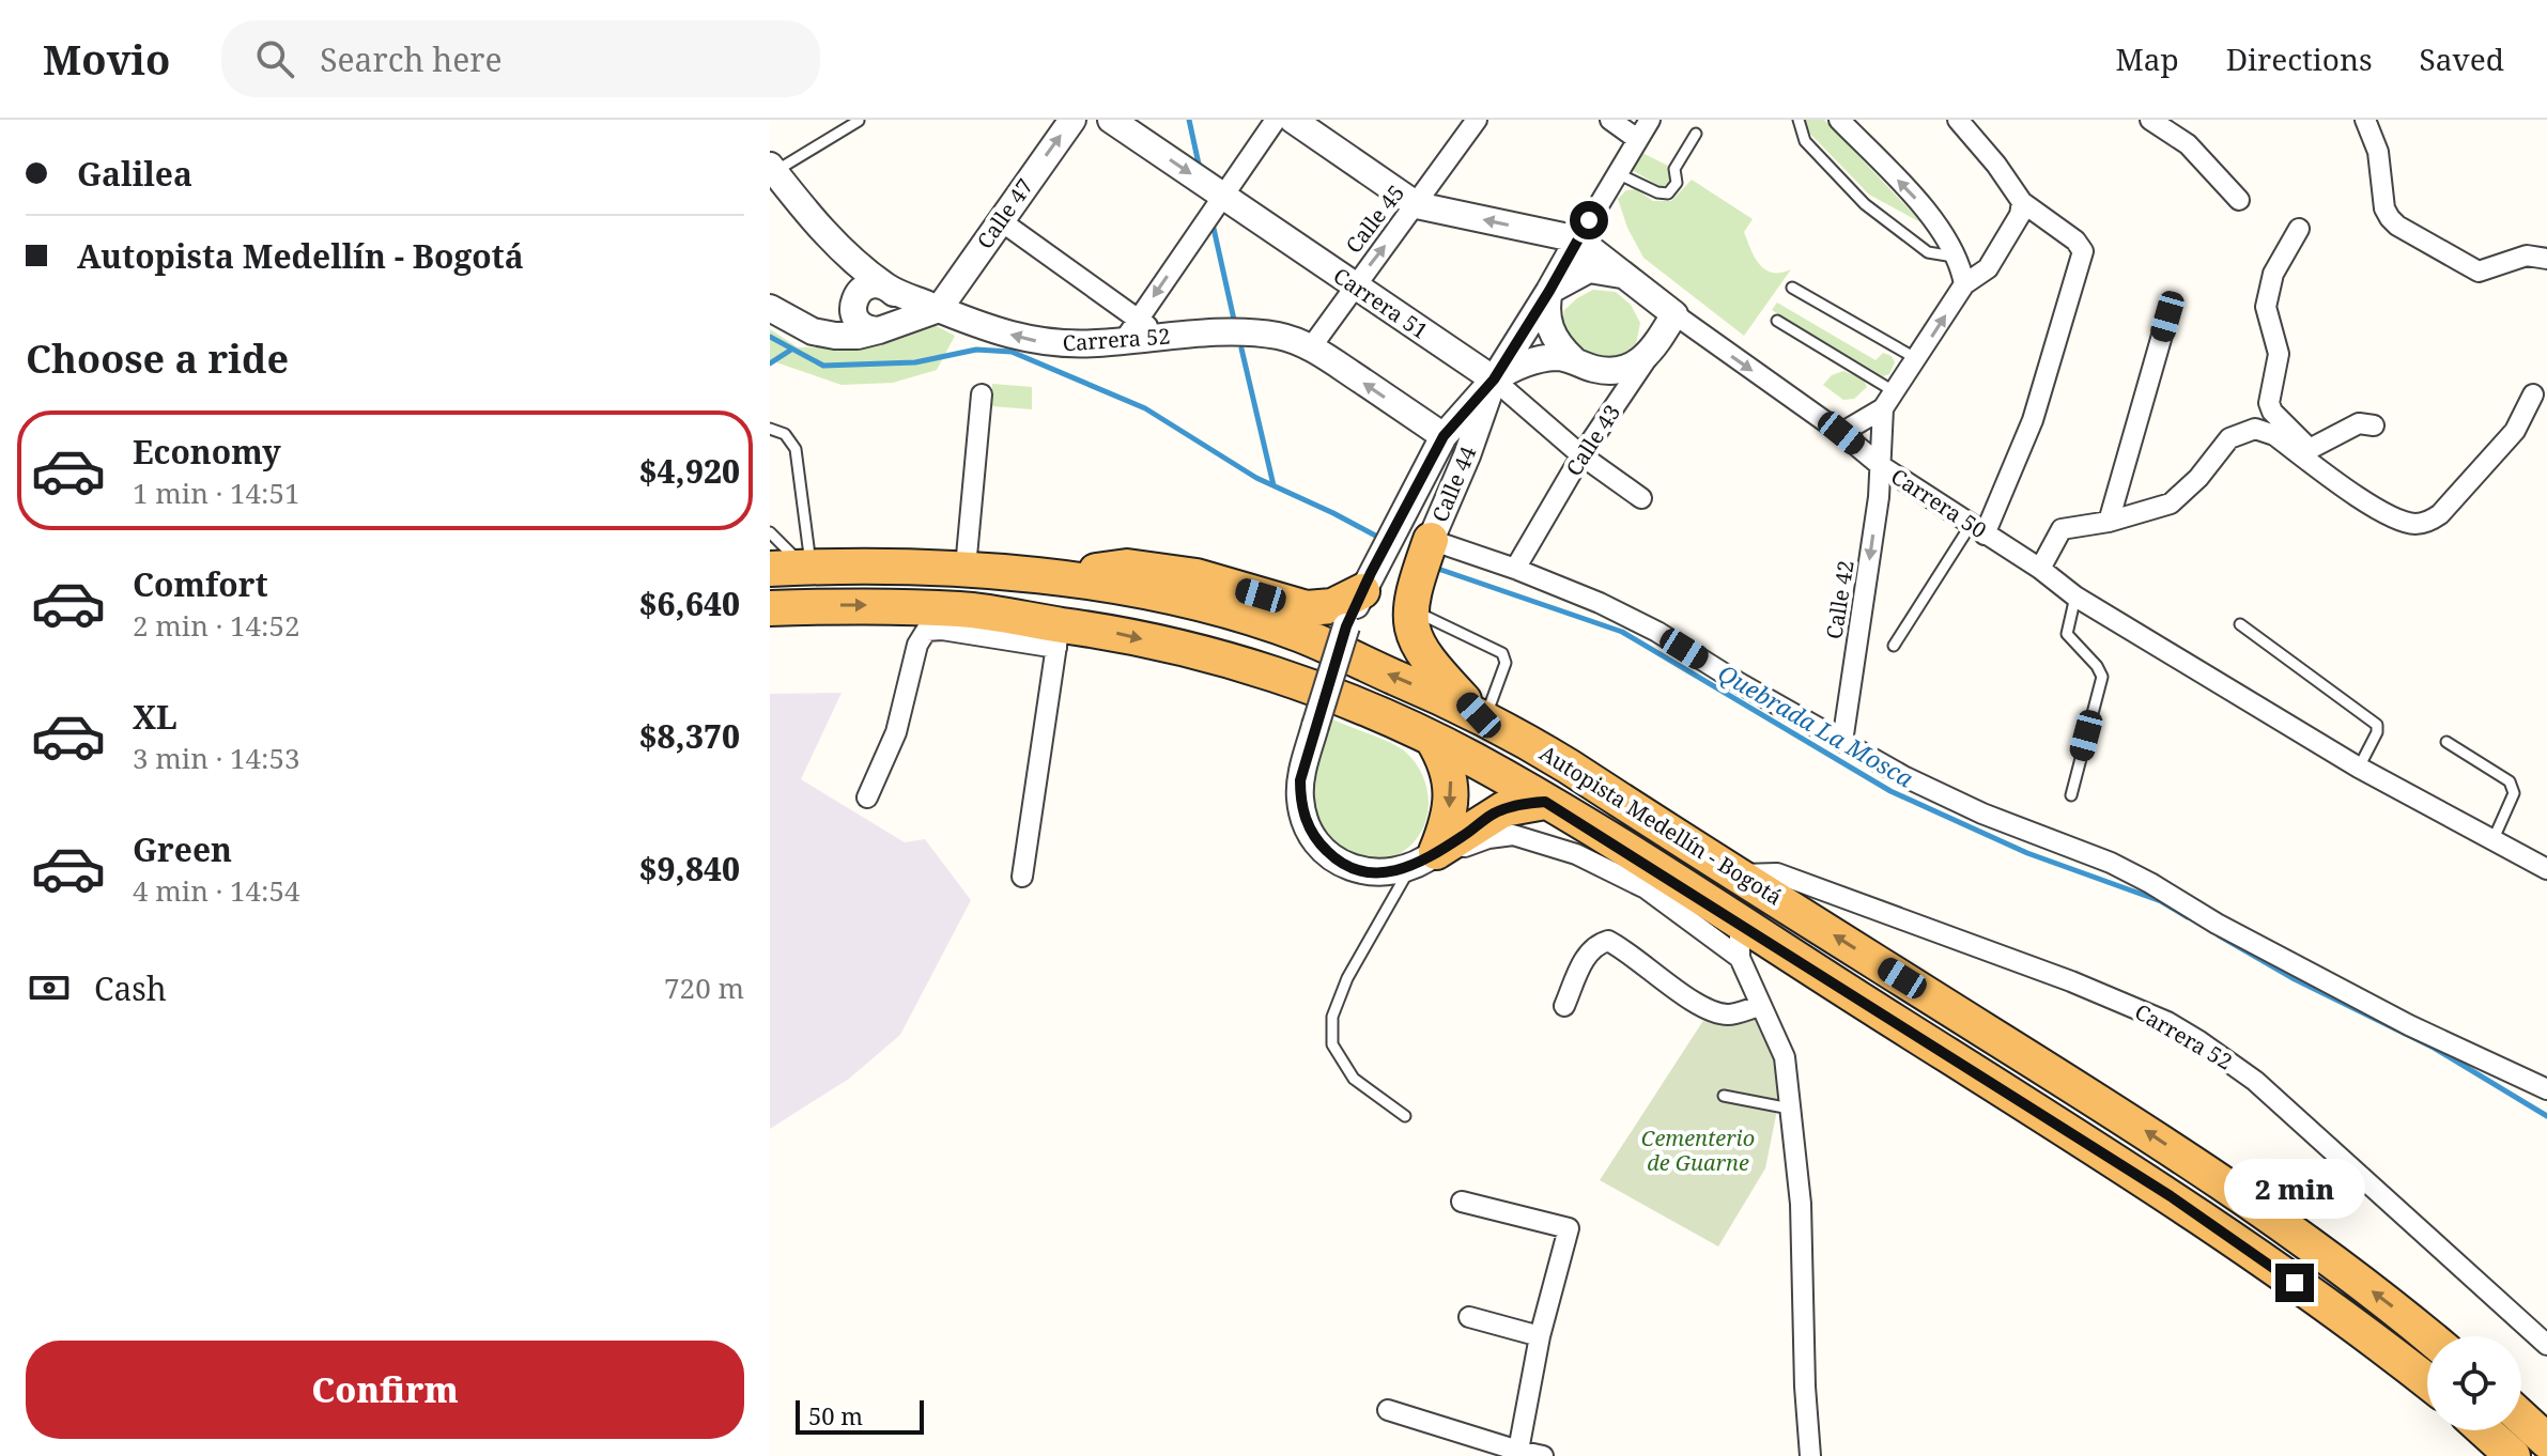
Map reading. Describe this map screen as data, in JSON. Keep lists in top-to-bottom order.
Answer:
{
  "streets": {
    "highway": ["Autopista Medellín - Bogotá"],
    "street": [
      "Calle 47",
      "Calle 45",
      "Carrera 51",
      "Carrera 52",
      "Calle 43",
      "Calle 44",
      "Carrera 50",
      "Calle 42"
    ]
  },
  "crossings": [
    ["Calle 47", "Carrera 52"],
    ["Calle 45", "Carrera 51"],
    ["Calle 45", "Carrera 52"],
    ["Calle 45", "Carrera 50"],
    ["Carrera 51", "Calle 43"],
    ["Carrera 51", "Calle 44"],
    ["Carrera 52", "Calle 44"],
    ["Carrera 52", "Autopista Medellín - Bogotá"],
    ["Calle 43", "Calle 44"],
    ["Calle 43", "Carrera 50"],
    ["Calle 44", "Carrera 50"],
    ["Carrera 50", "Calle 42"]
  ],
  "one_way": ["Calle 42"],
  "water": ["Quebrada La Mosca"],
  "parks": ["Cementerio de Guarne"],
  "scale_bar": "50 m",
  "page": {
    "header": "Movio",
    "search": "Search here",
    "nav": ["Map", "Directions", "Saved"],
    "banner": ["Galilea", "Autopista Medellín - Bogotá"],
    "heading": "Choose a ride",
    "list": [
      {
        "name": "Economy",
        "note": "1 min · 14:51",
        "value": "$4,920"
      },
      {
        "name": "Comfort",
        "note": "2 min · 14:52",
        "value": "$6,640"
      },
      {
        "name": "XL",
        "note": "3 min · 14:53",
        "value": "$8,370"
      },
      {
        "name": "Green",
        "note": "4 min · 14:54",
        "value": "$9,840"
      }
    ],
    "pay": ["Cash", "720 m"],
    "bubble": "2 min",
    "buttons": "Confirm",
    "scale": "50 m"
  }
}
